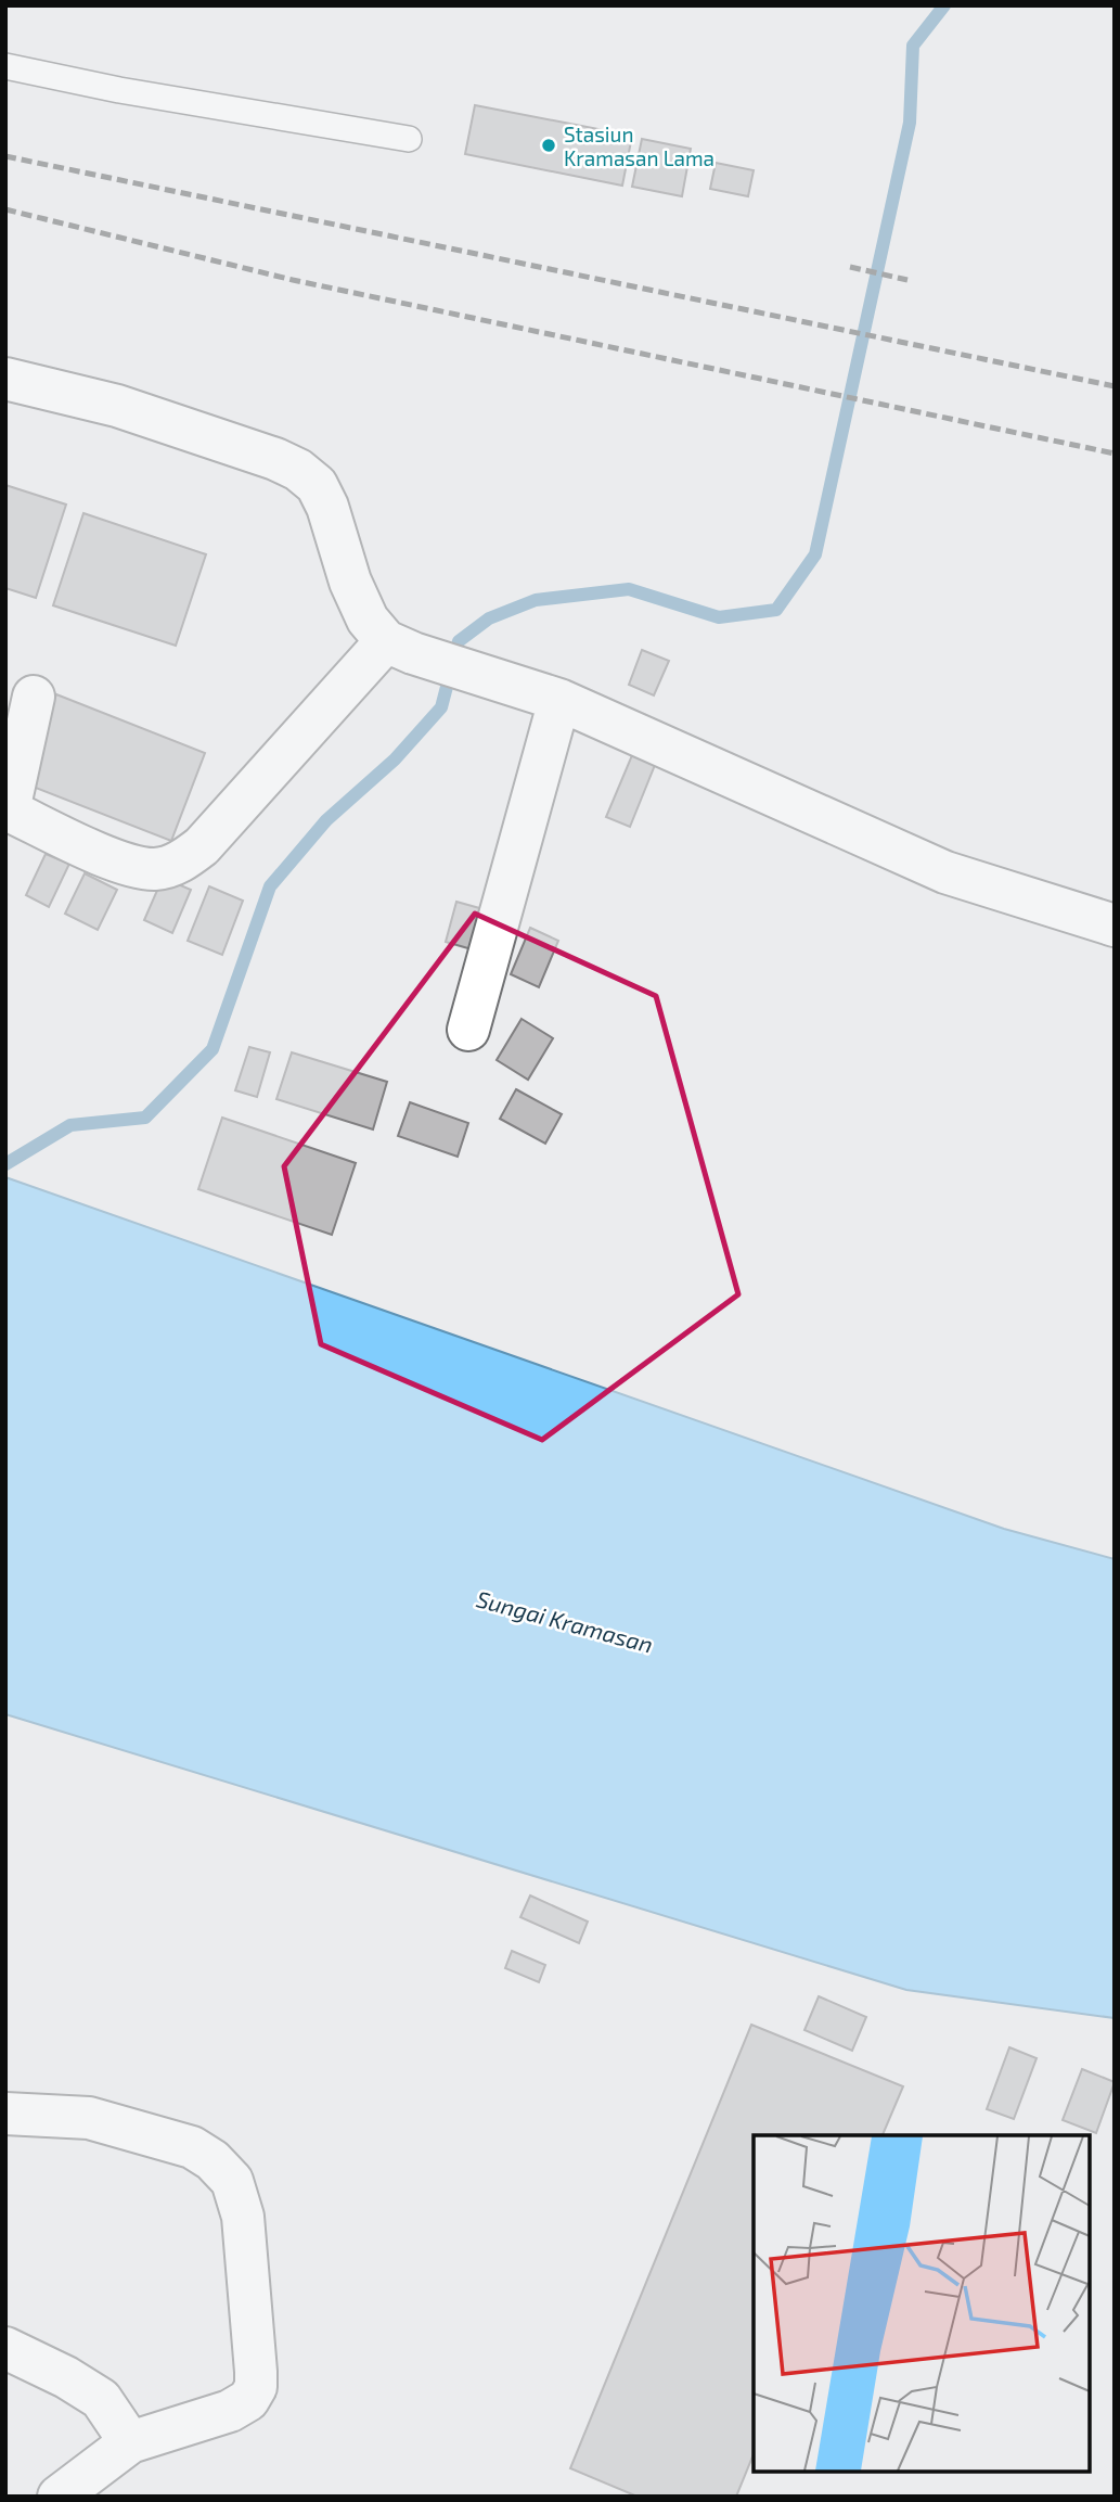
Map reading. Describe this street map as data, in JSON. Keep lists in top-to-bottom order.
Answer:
{
  "water": ["Sungai Kramasan"],
  "places": ["Stasiun Kramasan Lama"]
}
